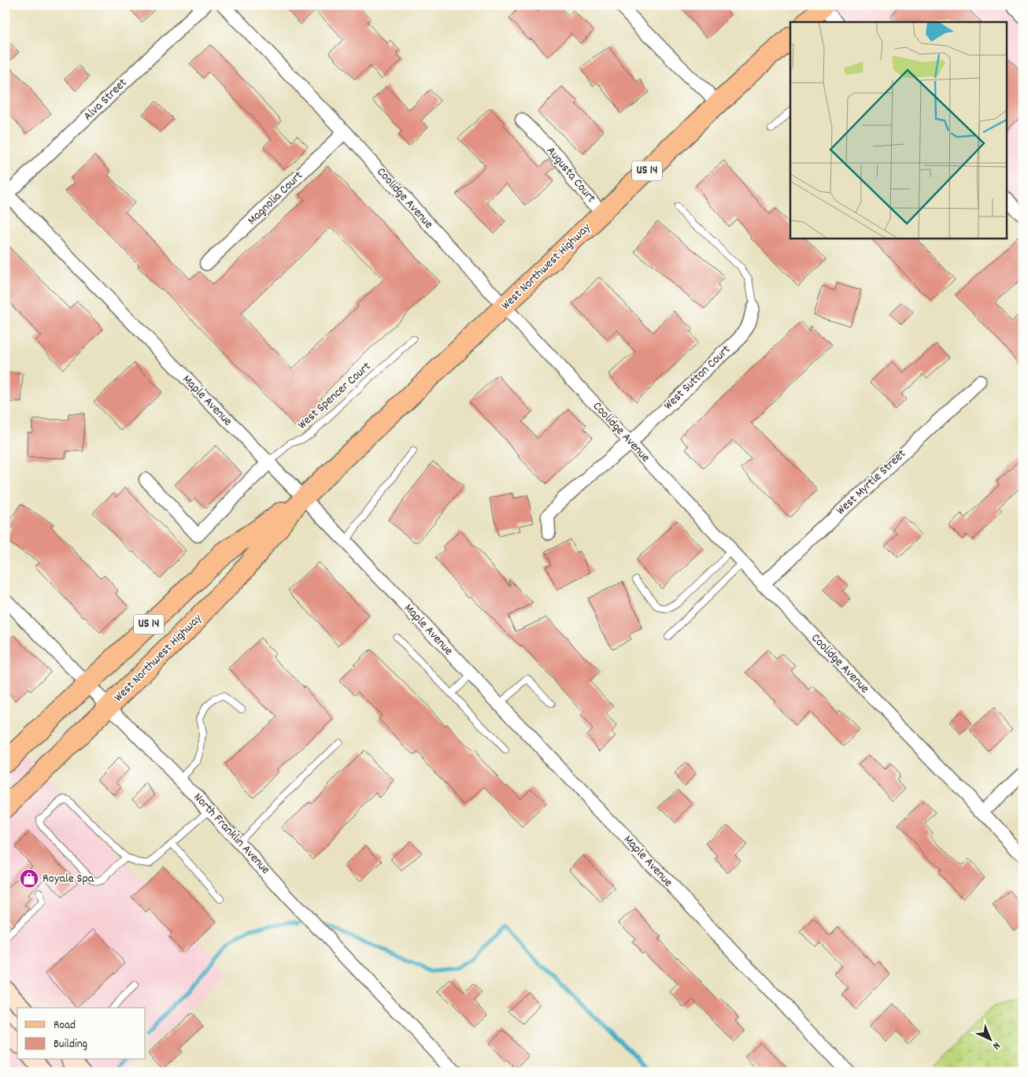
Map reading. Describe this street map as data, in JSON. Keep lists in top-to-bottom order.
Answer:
{
  "streets": {
    "main road": ["US 14", "West Northwest Highway"],
    "street": [
      "Alva Street",
      "Augusta Court",
      "Magnolia Court",
      "Coolidge Avenue",
      "West Sutton Court",
      "Maple Avenue",
      "West Myrtle Street",
      "North Franklin Avenue"
    ],
    "lane": ["West Spencer Court"]
  },
  "crossings": [
    ["Alva Street", "Maple Avenue"],
    ["Augusta Court", "West Northwest Highway"],
    ["Magnolia Court", "Coolidge Avenue"],
    ["Coolidge Avenue", "West Northwest Highway"],
    ["Coolidge Avenue", "West Sutton Court"],
    ["Coolidge Avenue", "West Myrtle Street"],
    ["West Northwest Highway", "Maple Avenue"],
    ["West Northwest Highway", "North Franklin Avenue"],
    ["West Spencer Court", "Maple Avenue"]
  ],
  "places": {
    "shop": ["Royale Spa"]
  },
  "legend": ["Road", "Building"],
  "north": "bottom right"
}
